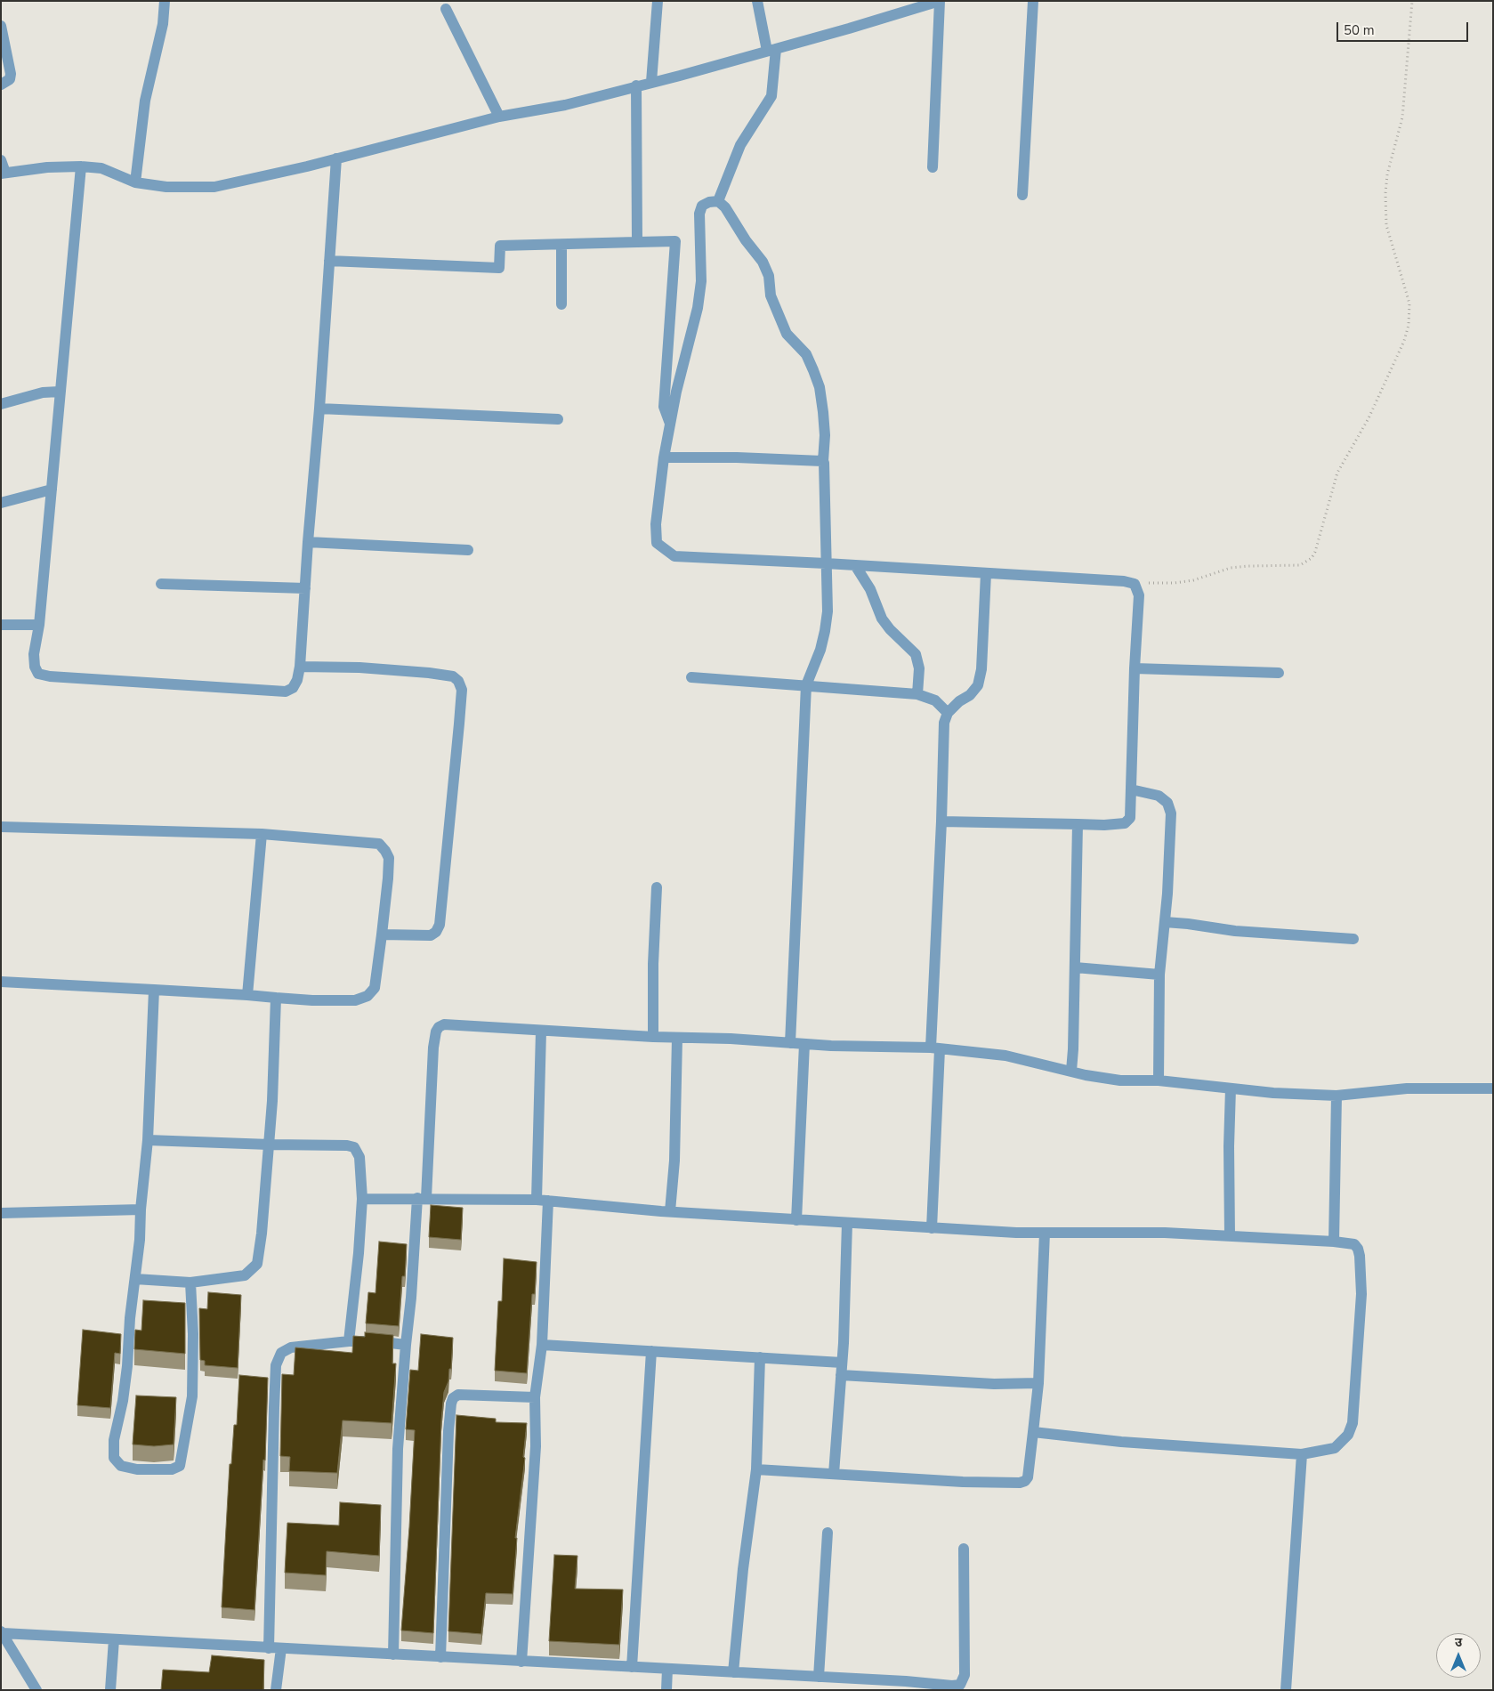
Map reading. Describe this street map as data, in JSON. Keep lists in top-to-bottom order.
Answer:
{
  "scale_bar": "50 m",
  "north": "top"
}
